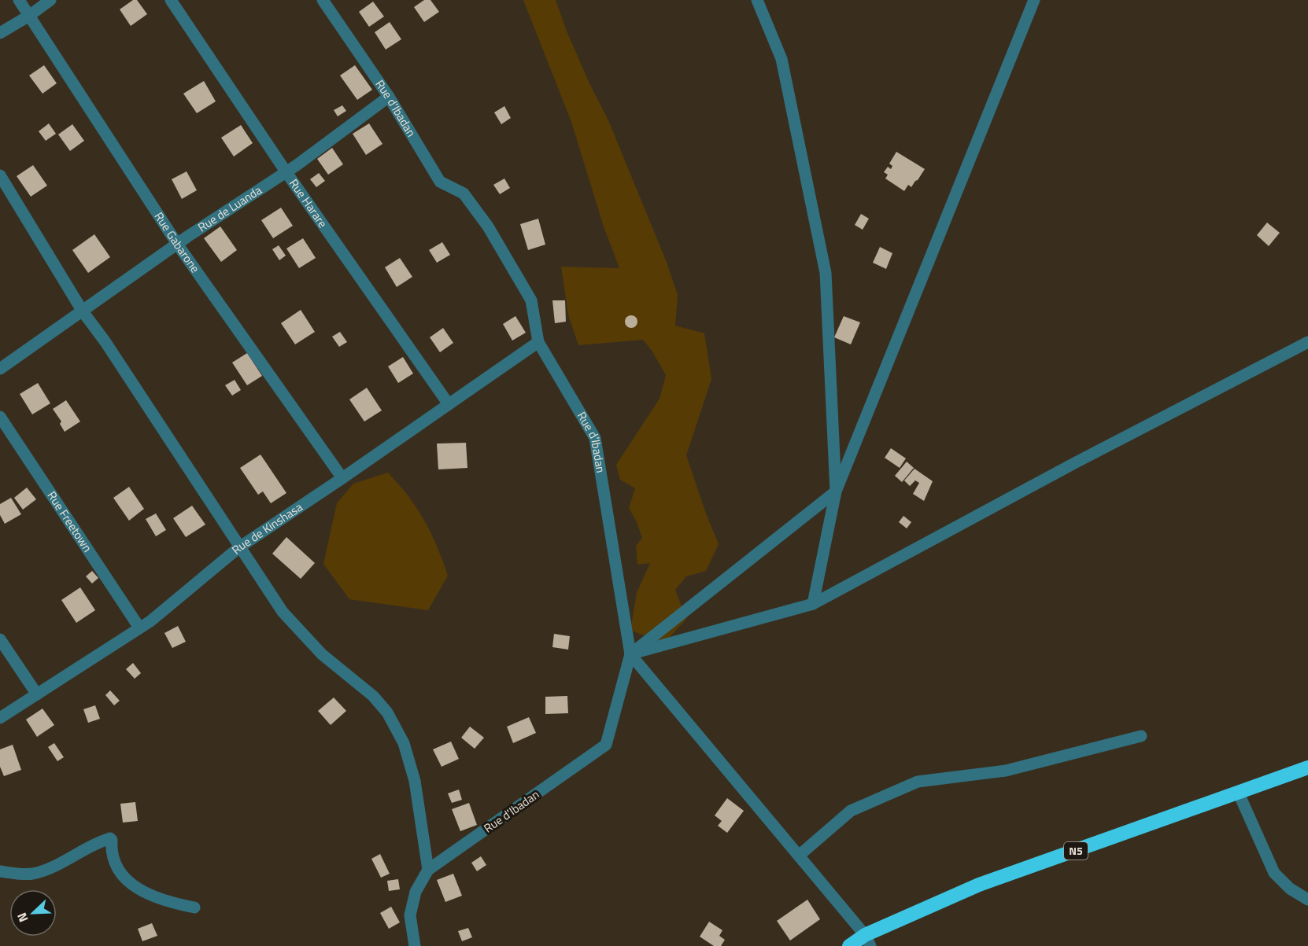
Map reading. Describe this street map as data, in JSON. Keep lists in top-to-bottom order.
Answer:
{
  "streets": {
    "highway": ["N5"],
    "street": [
      "Rue d'Ibadan",
      "Rue Harare",
      "Rue de Luanda",
      "Rue Gabarone",
      "Rue Freetown",
      "Rue de Kinshasa"
    ]
  },
  "crossings": [
    ["Rue d'Ibadan", "Rue de Luanda"],
    ["Rue d'Ibadan", "Rue de Kinshasa"],
    ["Rue Harare", "Rue de Luanda"],
    ["Rue Harare", "Rue de Kinshasa"],
    ["Rue de Luanda", "Rue Gabarone"],
    ["Rue Gabarone", "Rue de Kinshasa"],
    ["Rue Freetown", "Rue de Kinshasa"]
  ],
  "north": "bottom left"
}
